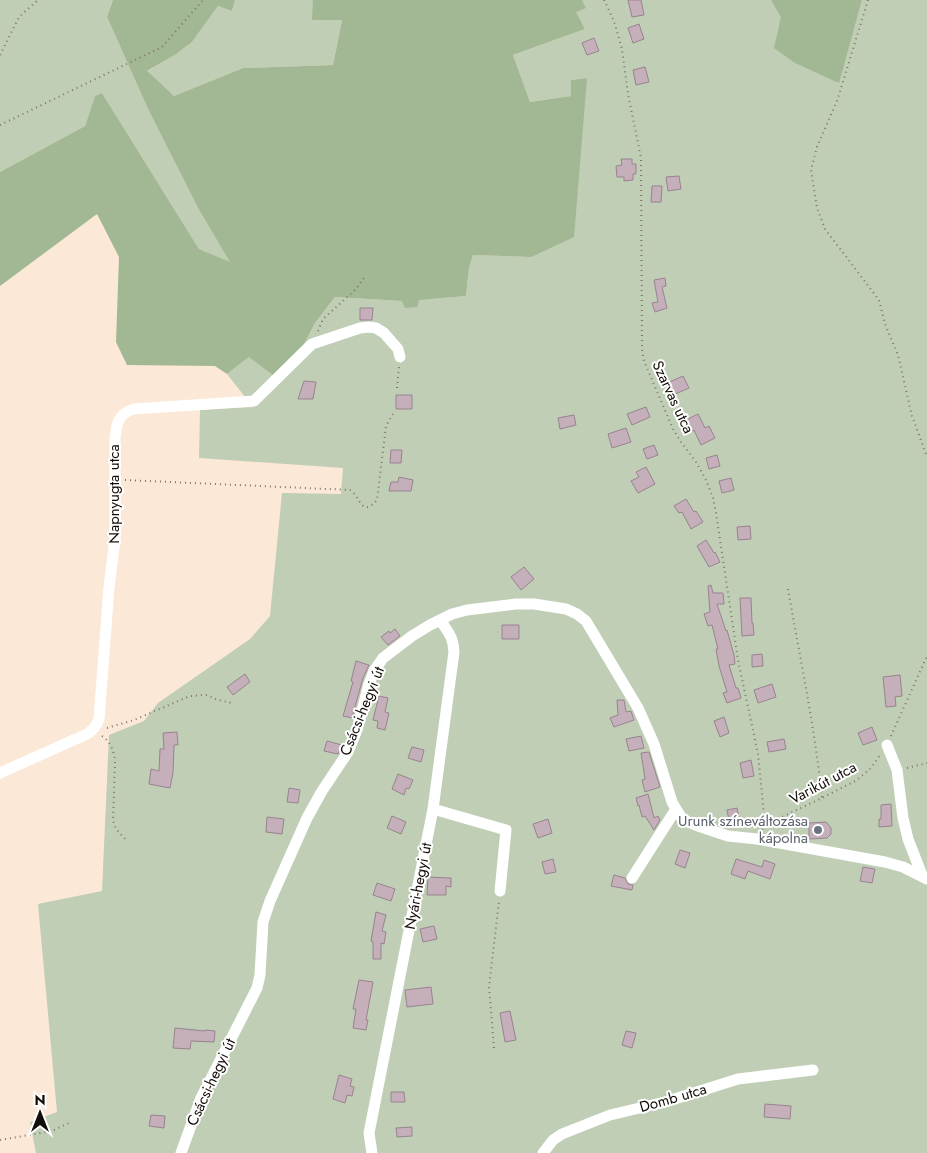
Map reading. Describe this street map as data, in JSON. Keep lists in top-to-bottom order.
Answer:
{
  "streets": {
    "street": [
      "Napnyugta utca",
      "Csácsi-hegyi út",
      "Nyári-hegyi út",
      "Domb utca"
    ],
    "path": ["Szarvas utca", "Varikút utca"]
  },
  "crossings": [
    ["Szarvas utca", "Varikút utca"],
    ["Csácsi-hegyi út", "Nyári-hegyi út"]
  ],
  "places": ["Urunk színeváltozása kápolna"],
  "north": "top"
}
